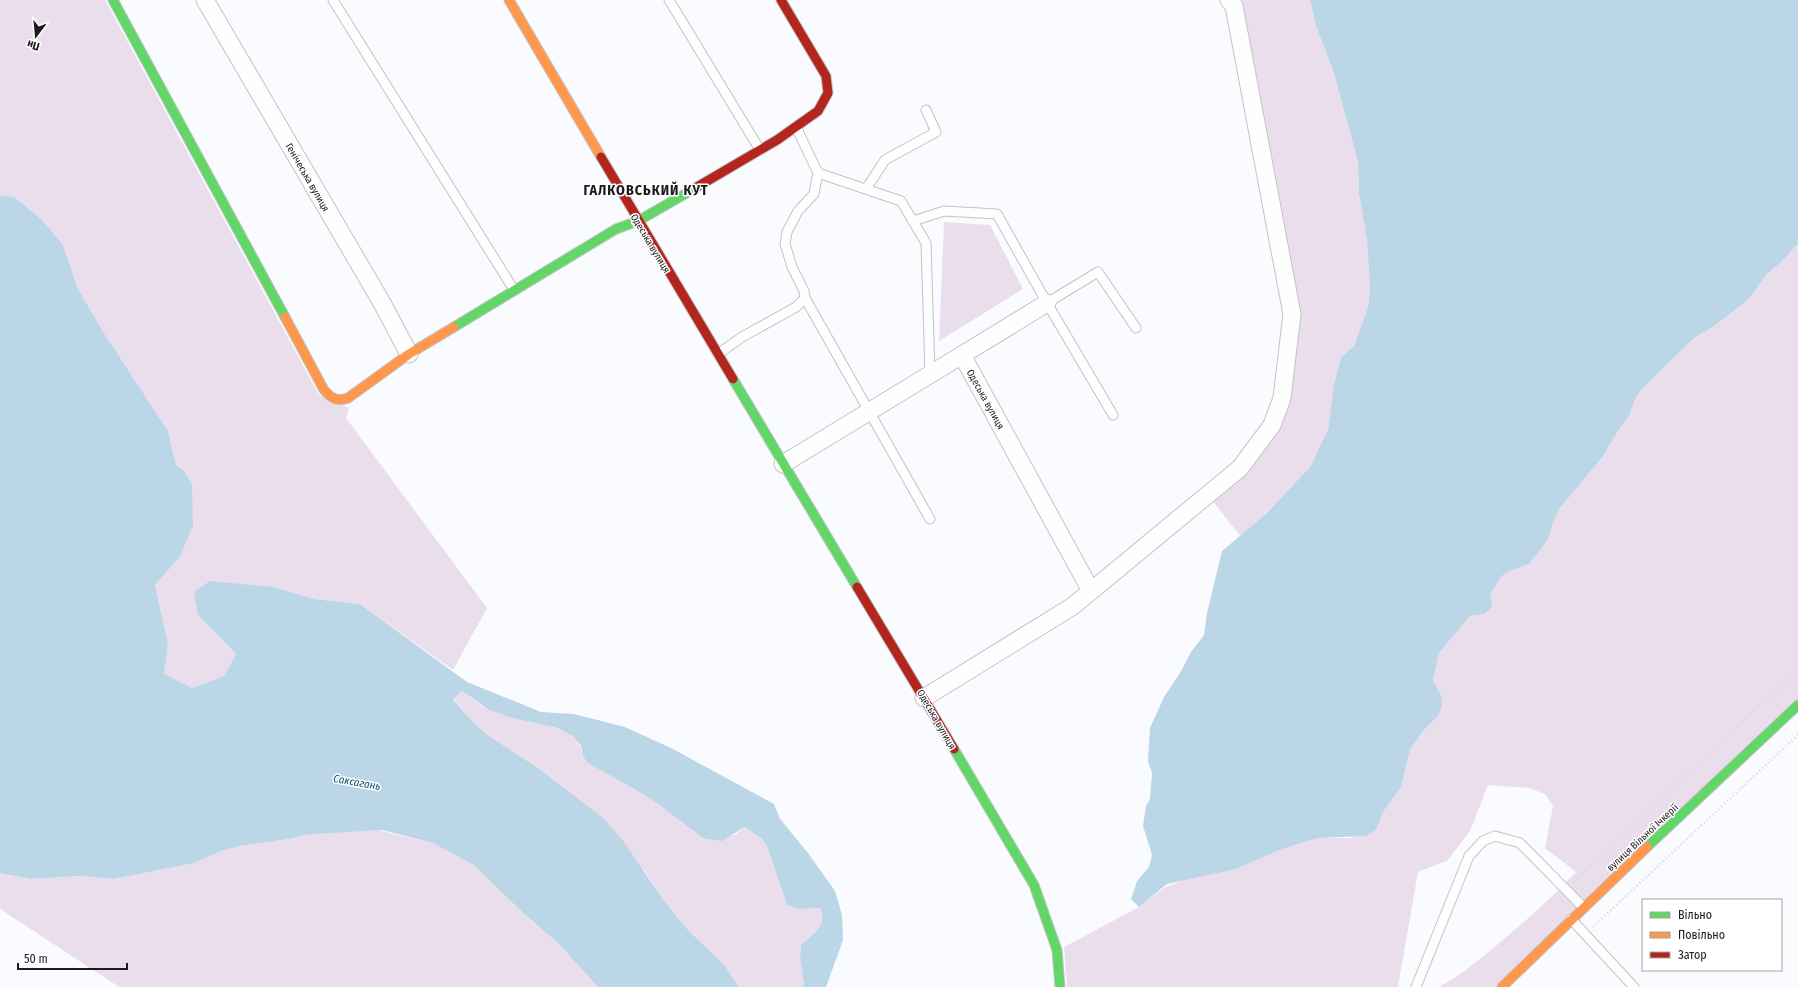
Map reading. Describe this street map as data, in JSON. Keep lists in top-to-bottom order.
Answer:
{
  "streets": {
    "street": ["Генічеська вулиця", "Одеська вулиця", "вулиця Вільної Ічкерії"]
  },
  "districts": ["ГАЛКОВСЬКИЙ КУТ"],
  "water": ["Саксагань"],
  "legend": ["Вільно", "Повільно", "Затор"],
  "scale_bar": "50 m",
  "north": "bottom"
}
